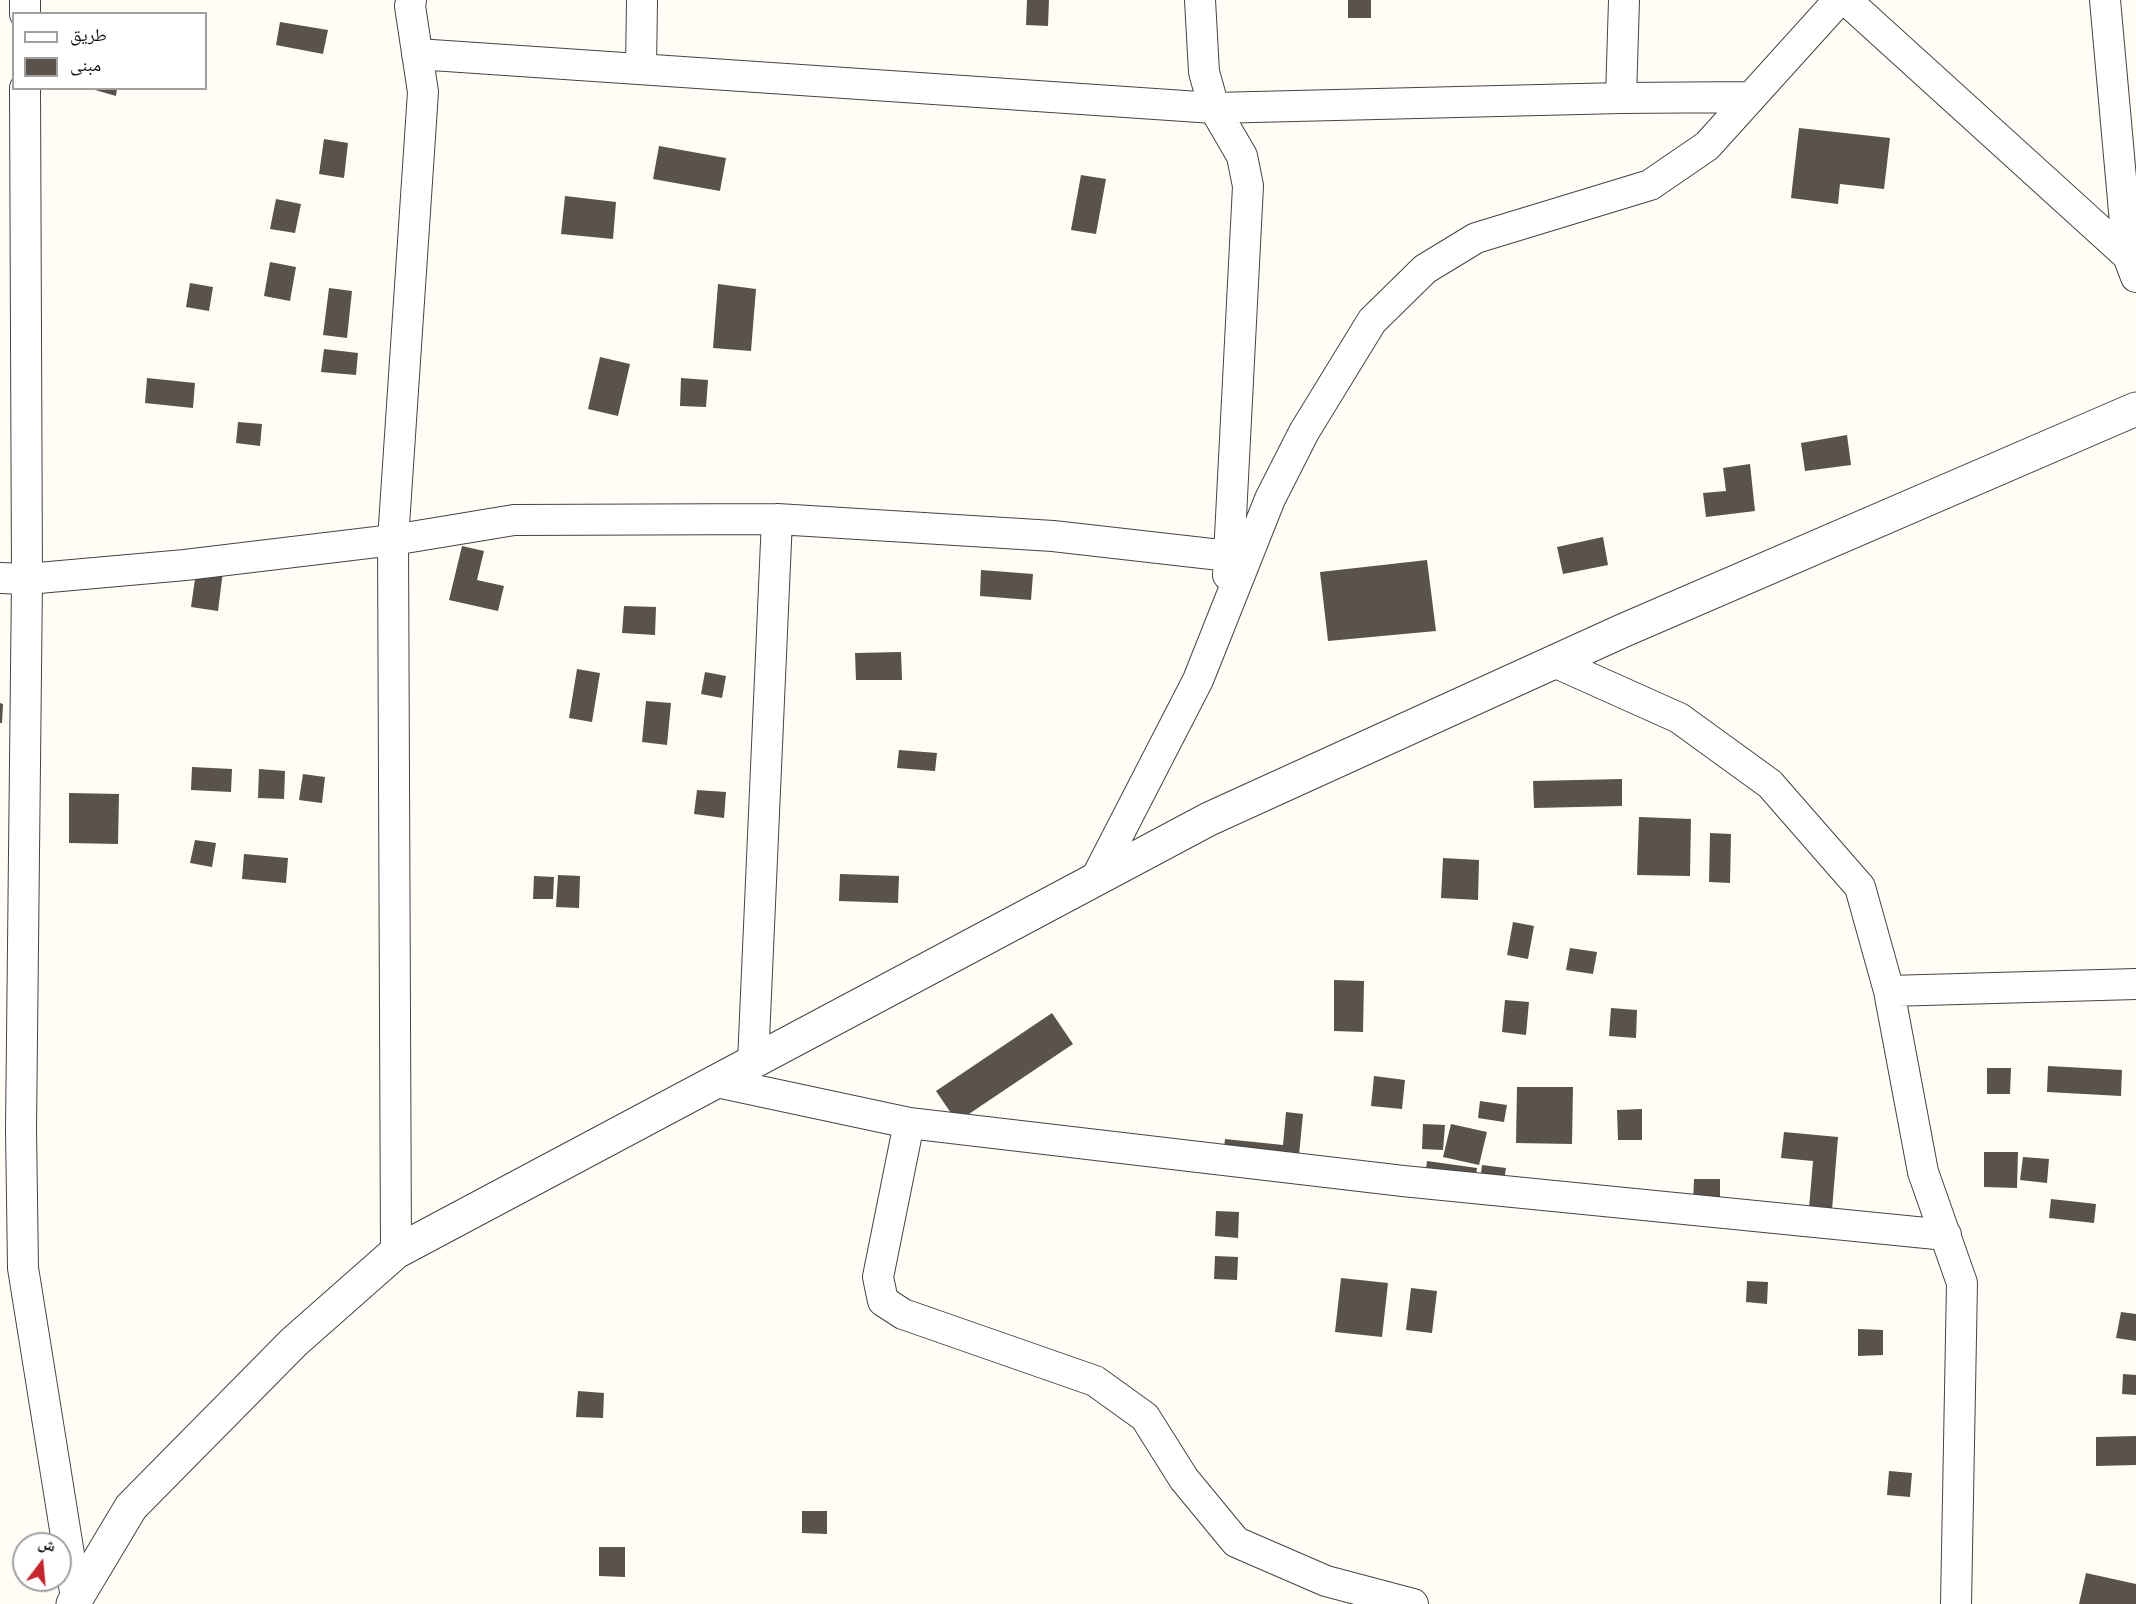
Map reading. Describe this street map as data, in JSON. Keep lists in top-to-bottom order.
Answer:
{
  "legend": ["طريق", "مبنى"],
  "north": "top"
}
